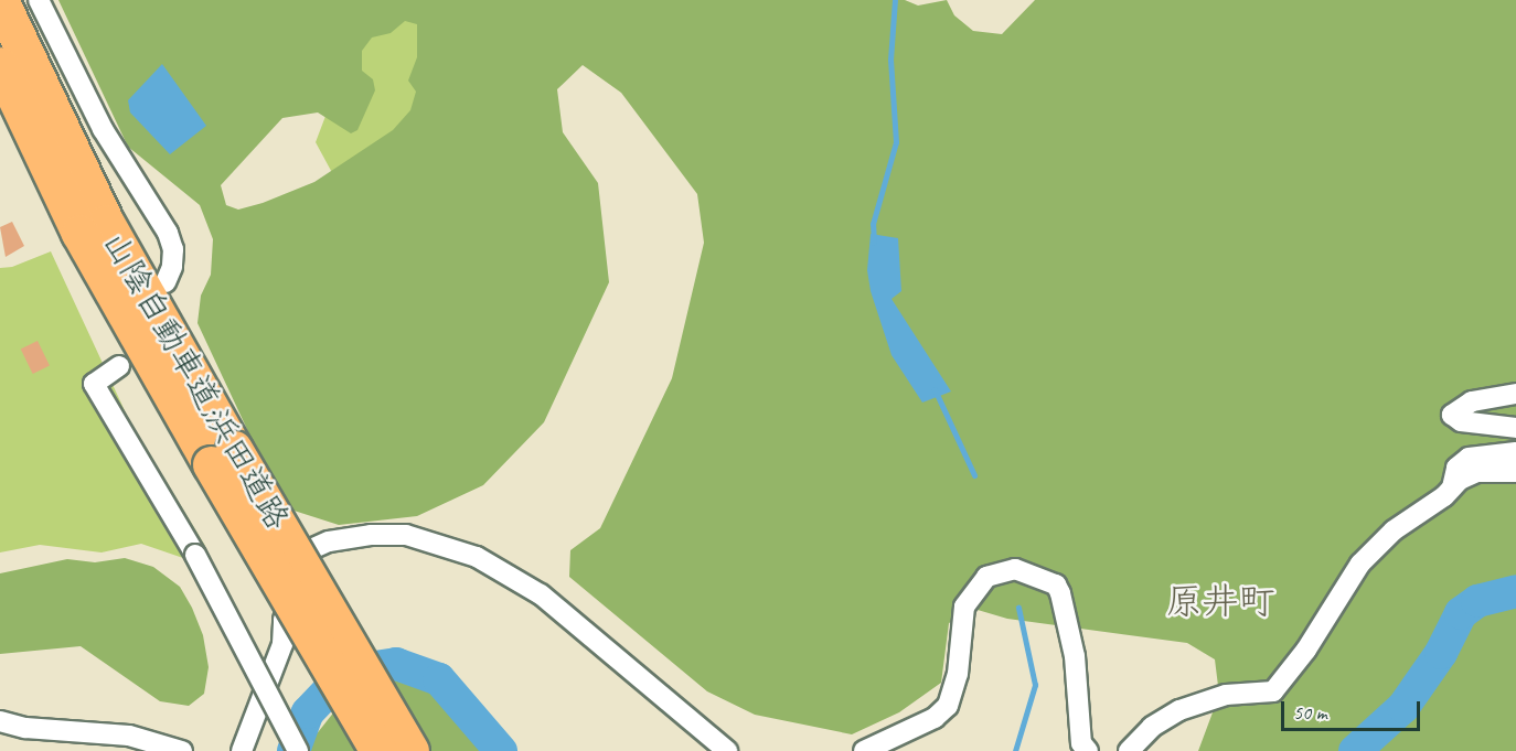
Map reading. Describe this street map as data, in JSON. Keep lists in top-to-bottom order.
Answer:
{
  "streets": {
    "highway": ["山陰自動車道;浜田道路"]
  },
  "districts": ["原井町"],
  "scale_bar": "50 m"
}
